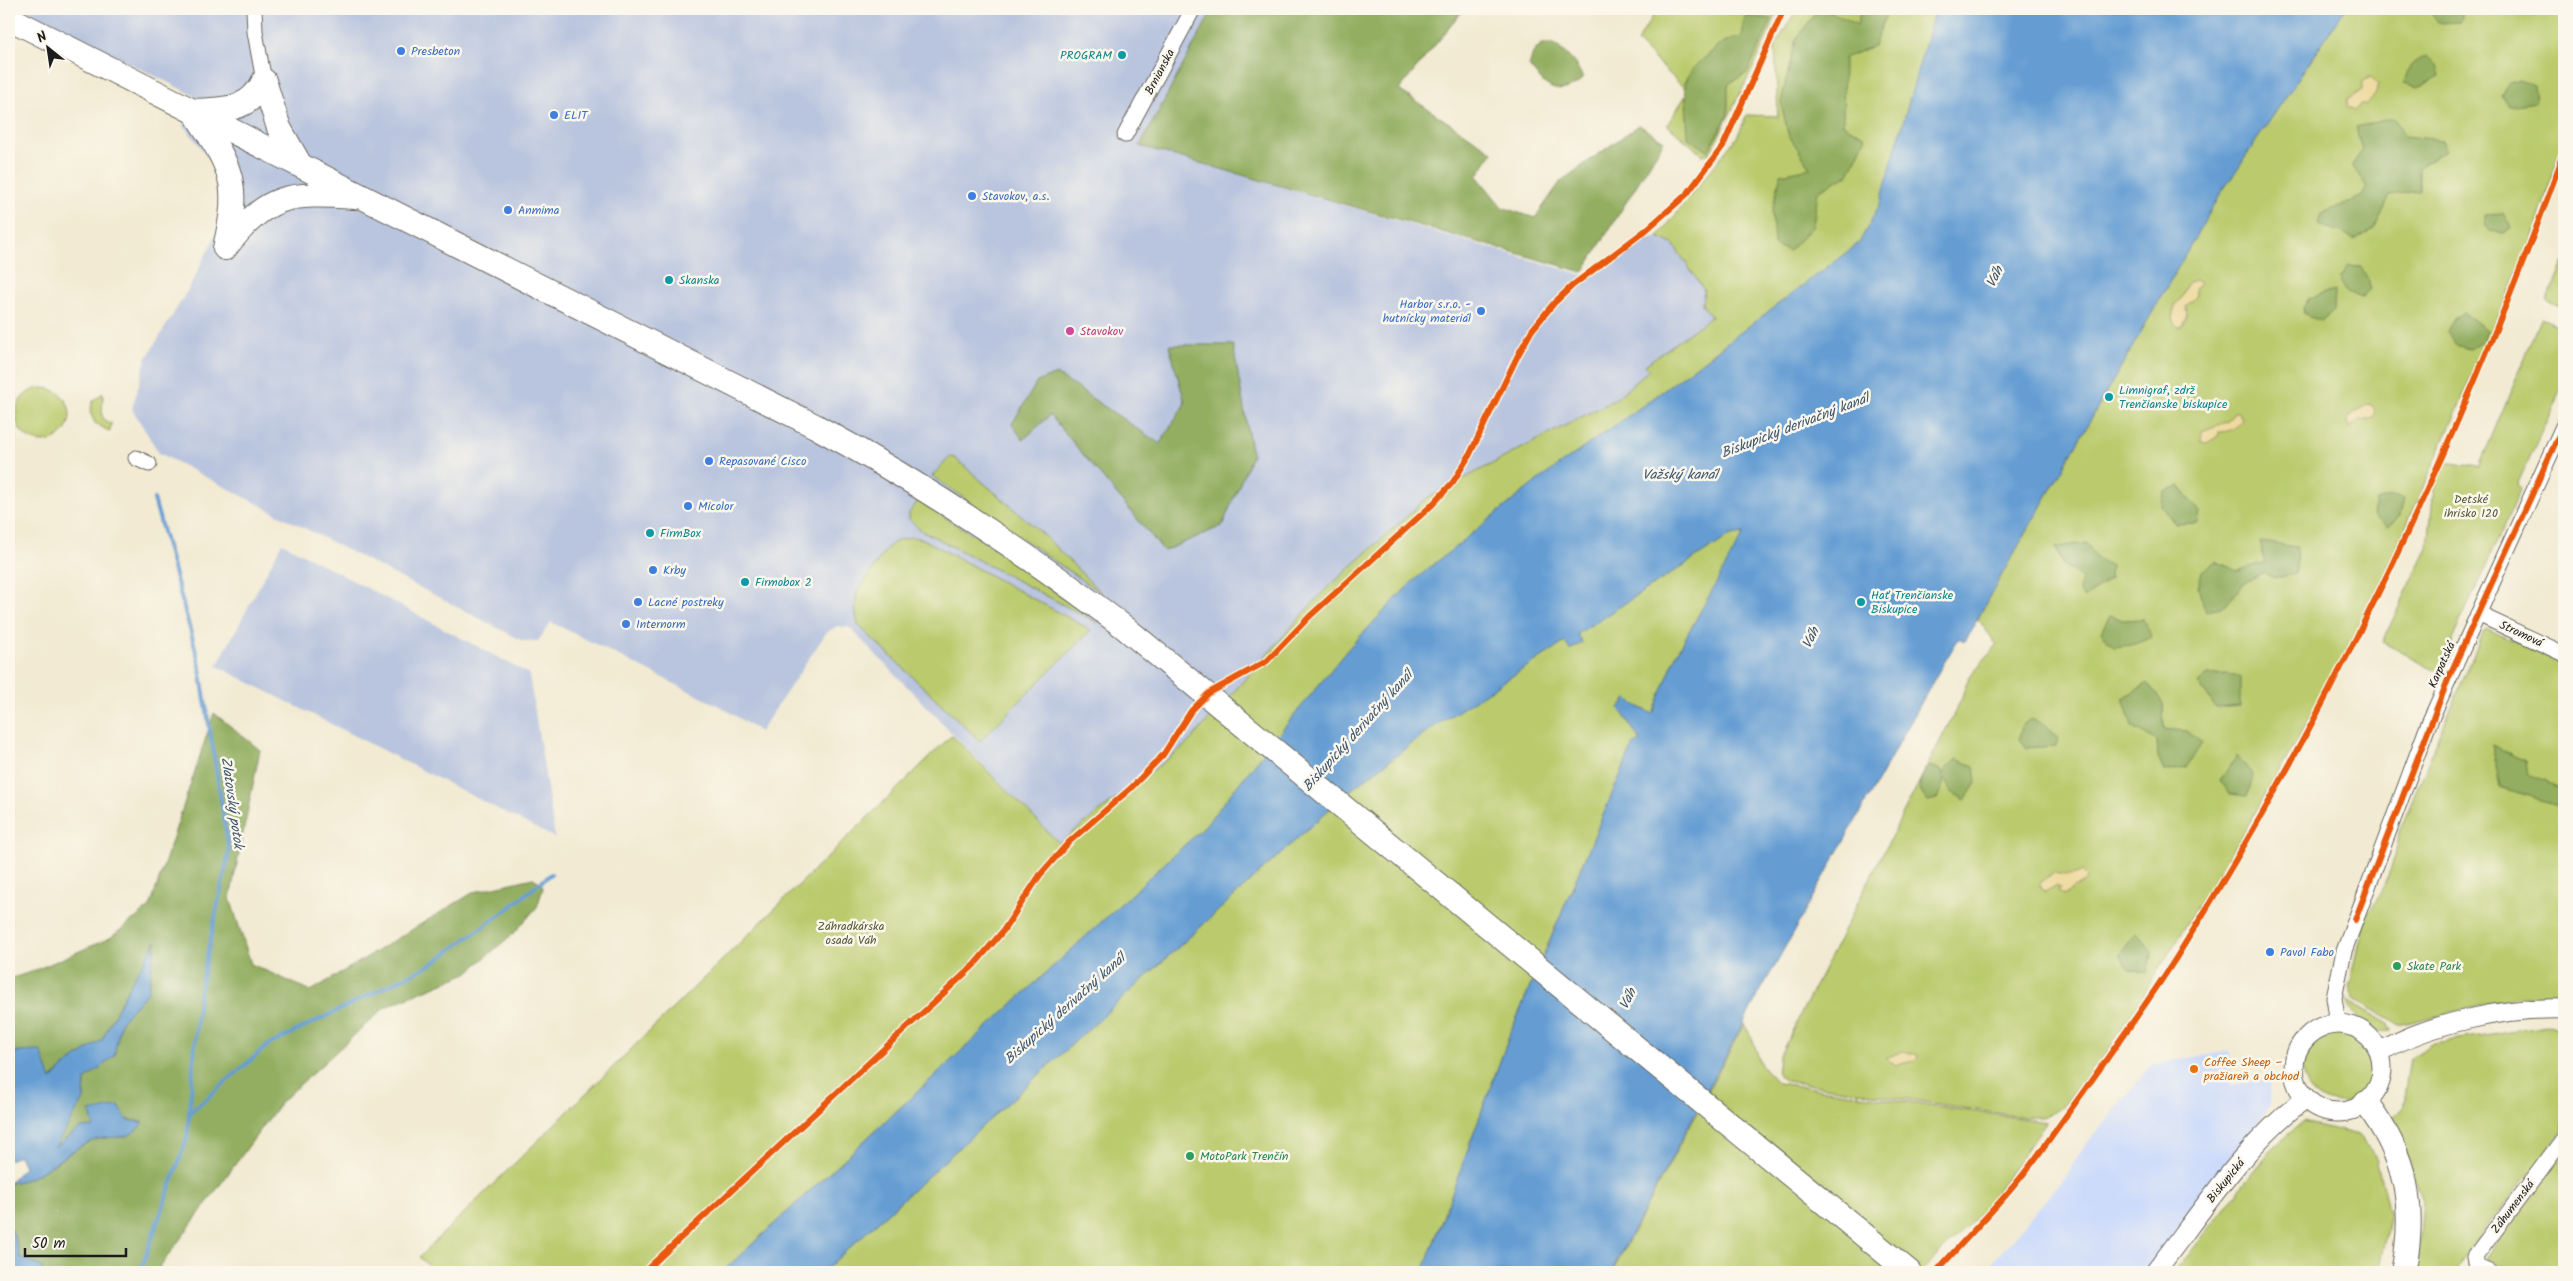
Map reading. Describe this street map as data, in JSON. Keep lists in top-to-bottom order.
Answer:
{
  "streets": {
    "street": [
      "Brnianska",
      "Stromová",
      "Karpatská",
      "Biskupická",
      "Záhumenská"
    ]
  },
  "crossings": [
    ["Stromová", "Karpatská"],
    ["Karpatská", "Biskupická"]
  ],
  "water": [
    "Váh",
    "Biskupický derivačný kanál",
    "Važský kanál",
    "Zlatovský potok"
  ],
  "parks": ["Detské ihrisko 120", "Záhradkárska osada Váh"],
  "places": [
    "Presbeton",
    "PROGRAM",
    "ELIT",
    "Stavokov, a.s.",
    "Anmima",
    "Skanska",
    "Harbor s.r.o. - hutnícky materiál",
    "Stavokov",
    "Limnigraf, zdrž Trenčianske biskupice",
    "Repasované Cisco",
    "Micolor",
    "FirmBox",
    "Krby",
    "Firmobox 2",
    "Lacné postreky",
    "Hať Trenčianske Biskupice",
    "Internorm",
    "Pavol Fabo",
    "Skate Park",
    "Coffee Sheep – pražiareň a obchod",
    "MotoPark Trenčín"
  ],
  "scale_bar": "50 m",
  "north": "top left"
}
